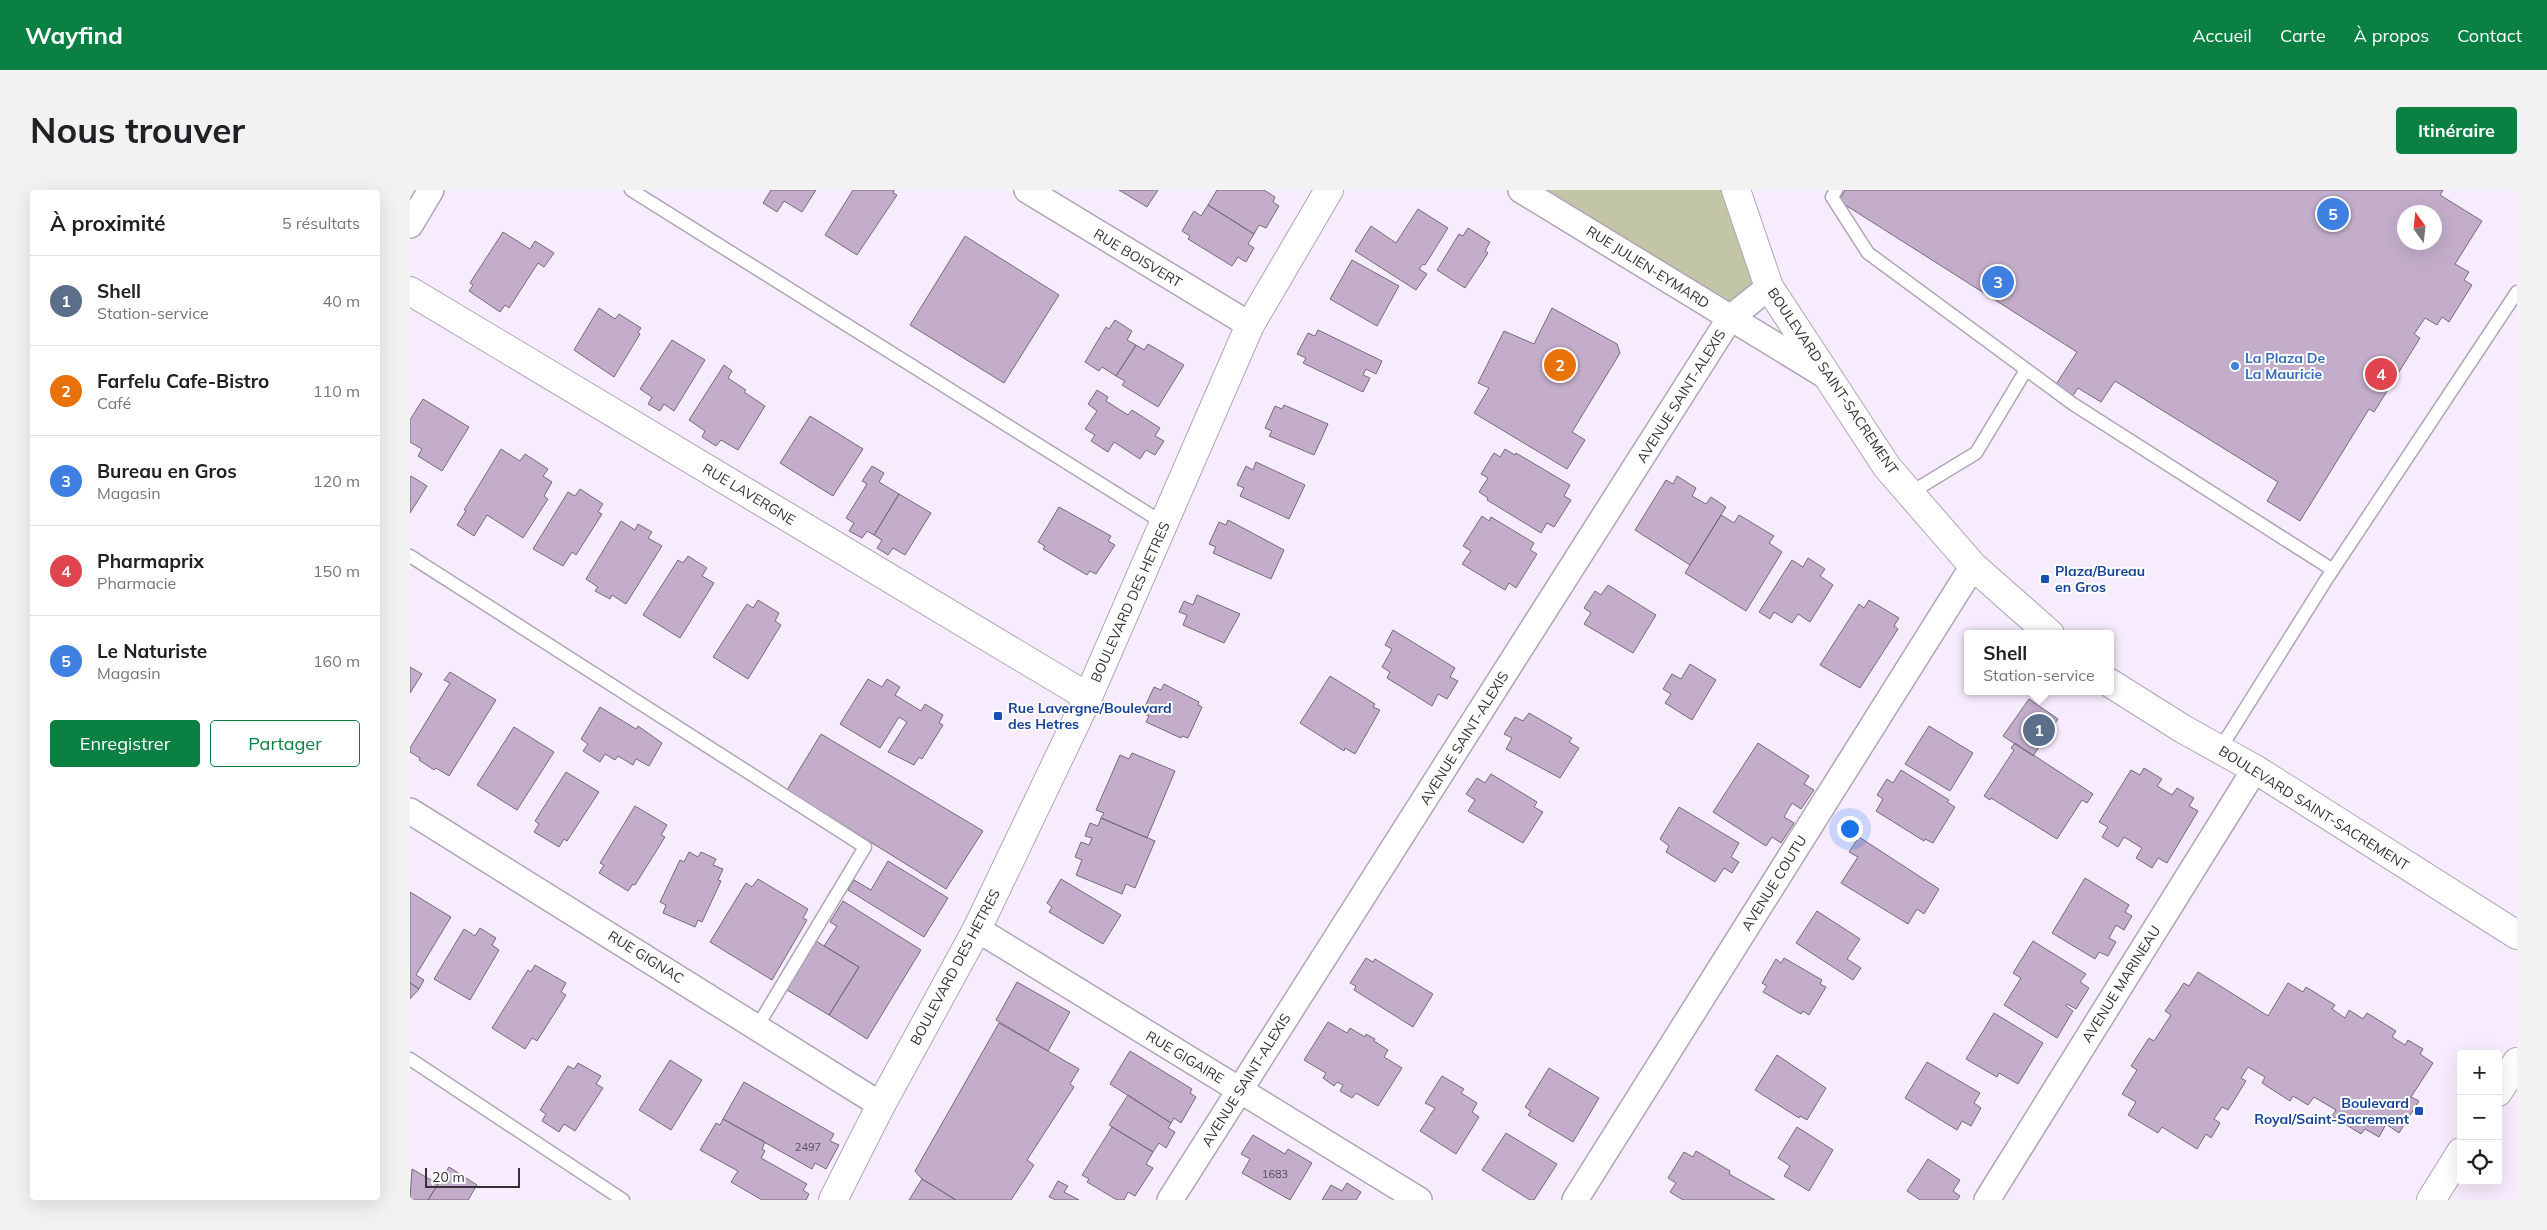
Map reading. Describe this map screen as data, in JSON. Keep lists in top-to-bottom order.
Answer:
{
  "streets": {
    "street": [
      "RUE BOISVERT",
      "RUE JULIEN-EYMARD",
      "BOULEVARD SAINT-SACREMENT",
      "AVENUE SAINT-ALEXIS",
      "RUE LAVERGNE",
      "BOULEVARD DES HETRES",
      "AVENUE COUTU",
      "RUE GIGNAC",
      "AVENUE MARINEAU",
      "RUE GIGAIRE"
    ]
  },
  "crossings": [
    ["RUE BOISVERT", "BOULEVARD DES HETRES"],
    ["RUE JULIEN-EYMARD", "BOULEVARD SAINT-SACREMENT"],
    ["RUE JULIEN-EYMARD", "AVENUE SAINT-ALEXIS"],
    ["BOULEVARD SAINT-SACREMENT", "AVENUE SAINT-ALEXIS"],
    ["BOULEVARD SAINT-SACREMENT", "AVENUE COUTU"],
    ["BOULEVARD SAINT-SACREMENT", "AVENUE MARINEAU"],
    ["AVENUE SAINT-ALEXIS", "RUE GIGAIRE"],
    ["RUE LAVERGNE", "BOULEVARD DES HETRES"],
    ["BOULEVARD DES HETRES", "RUE GIGNAC"],
    ["BOULEVARD DES HETRES", "RUE GIGAIRE"]
  ],
  "places": {
    "other": ["La Plaza De La Mauricie"],
    "transit": ["Plaza/Bureau en Gros", "Rue Lavergne/Boulevard des Hetres", "Boulevard Royal/Saint-Sacrement"]
  },
  "house_numbers": ["2497", "1683"],
  "scale_bar": "20 m",
  "north": "top",
  "page": {
    "header": "Wayfind",
    "nav": [
      "Accueil",
      "Carte",
      "À propos",
      "Contact"
    ],
    "buttons": [
      "Itinéraire",
      ["Enregistrer", "Partager"]
    ],
    "title": "Nous trouver",
    "heading": ["À proximité", "5 résultats"],
    "pins": [
      "5",
      "3",
      "2",
      "4",
      "1"
    ],
    "list": [
      {
        "mark": "1",
        "name": "Shell",
        "note": "Station-service",
        "value": "40 m"
      },
      {
        "mark": "2",
        "name": "Farfelu Cafe-Bistro",
        "note": "Café",
        "value": "110 m"
      },
      {
        "mark": "3",
        "name": "Bureau en Gros",
        "note": "Magasin",
        "value": "120 m"
      },
      {
        "mark": "4",
        "name": "Pharmaprix",
        "note": "Pharmacie",
        "value": "150 m"
      },
      {
        "mark": "5",
        "name": "Le Naturiste",
        "note": "Magasin",
        "value": "160 m"
      }
    ],
    "popup": ["Shell", "Station-service"],
    "map_buttons": ["+", "−"],
    "scale": "20 m"
  }
}
